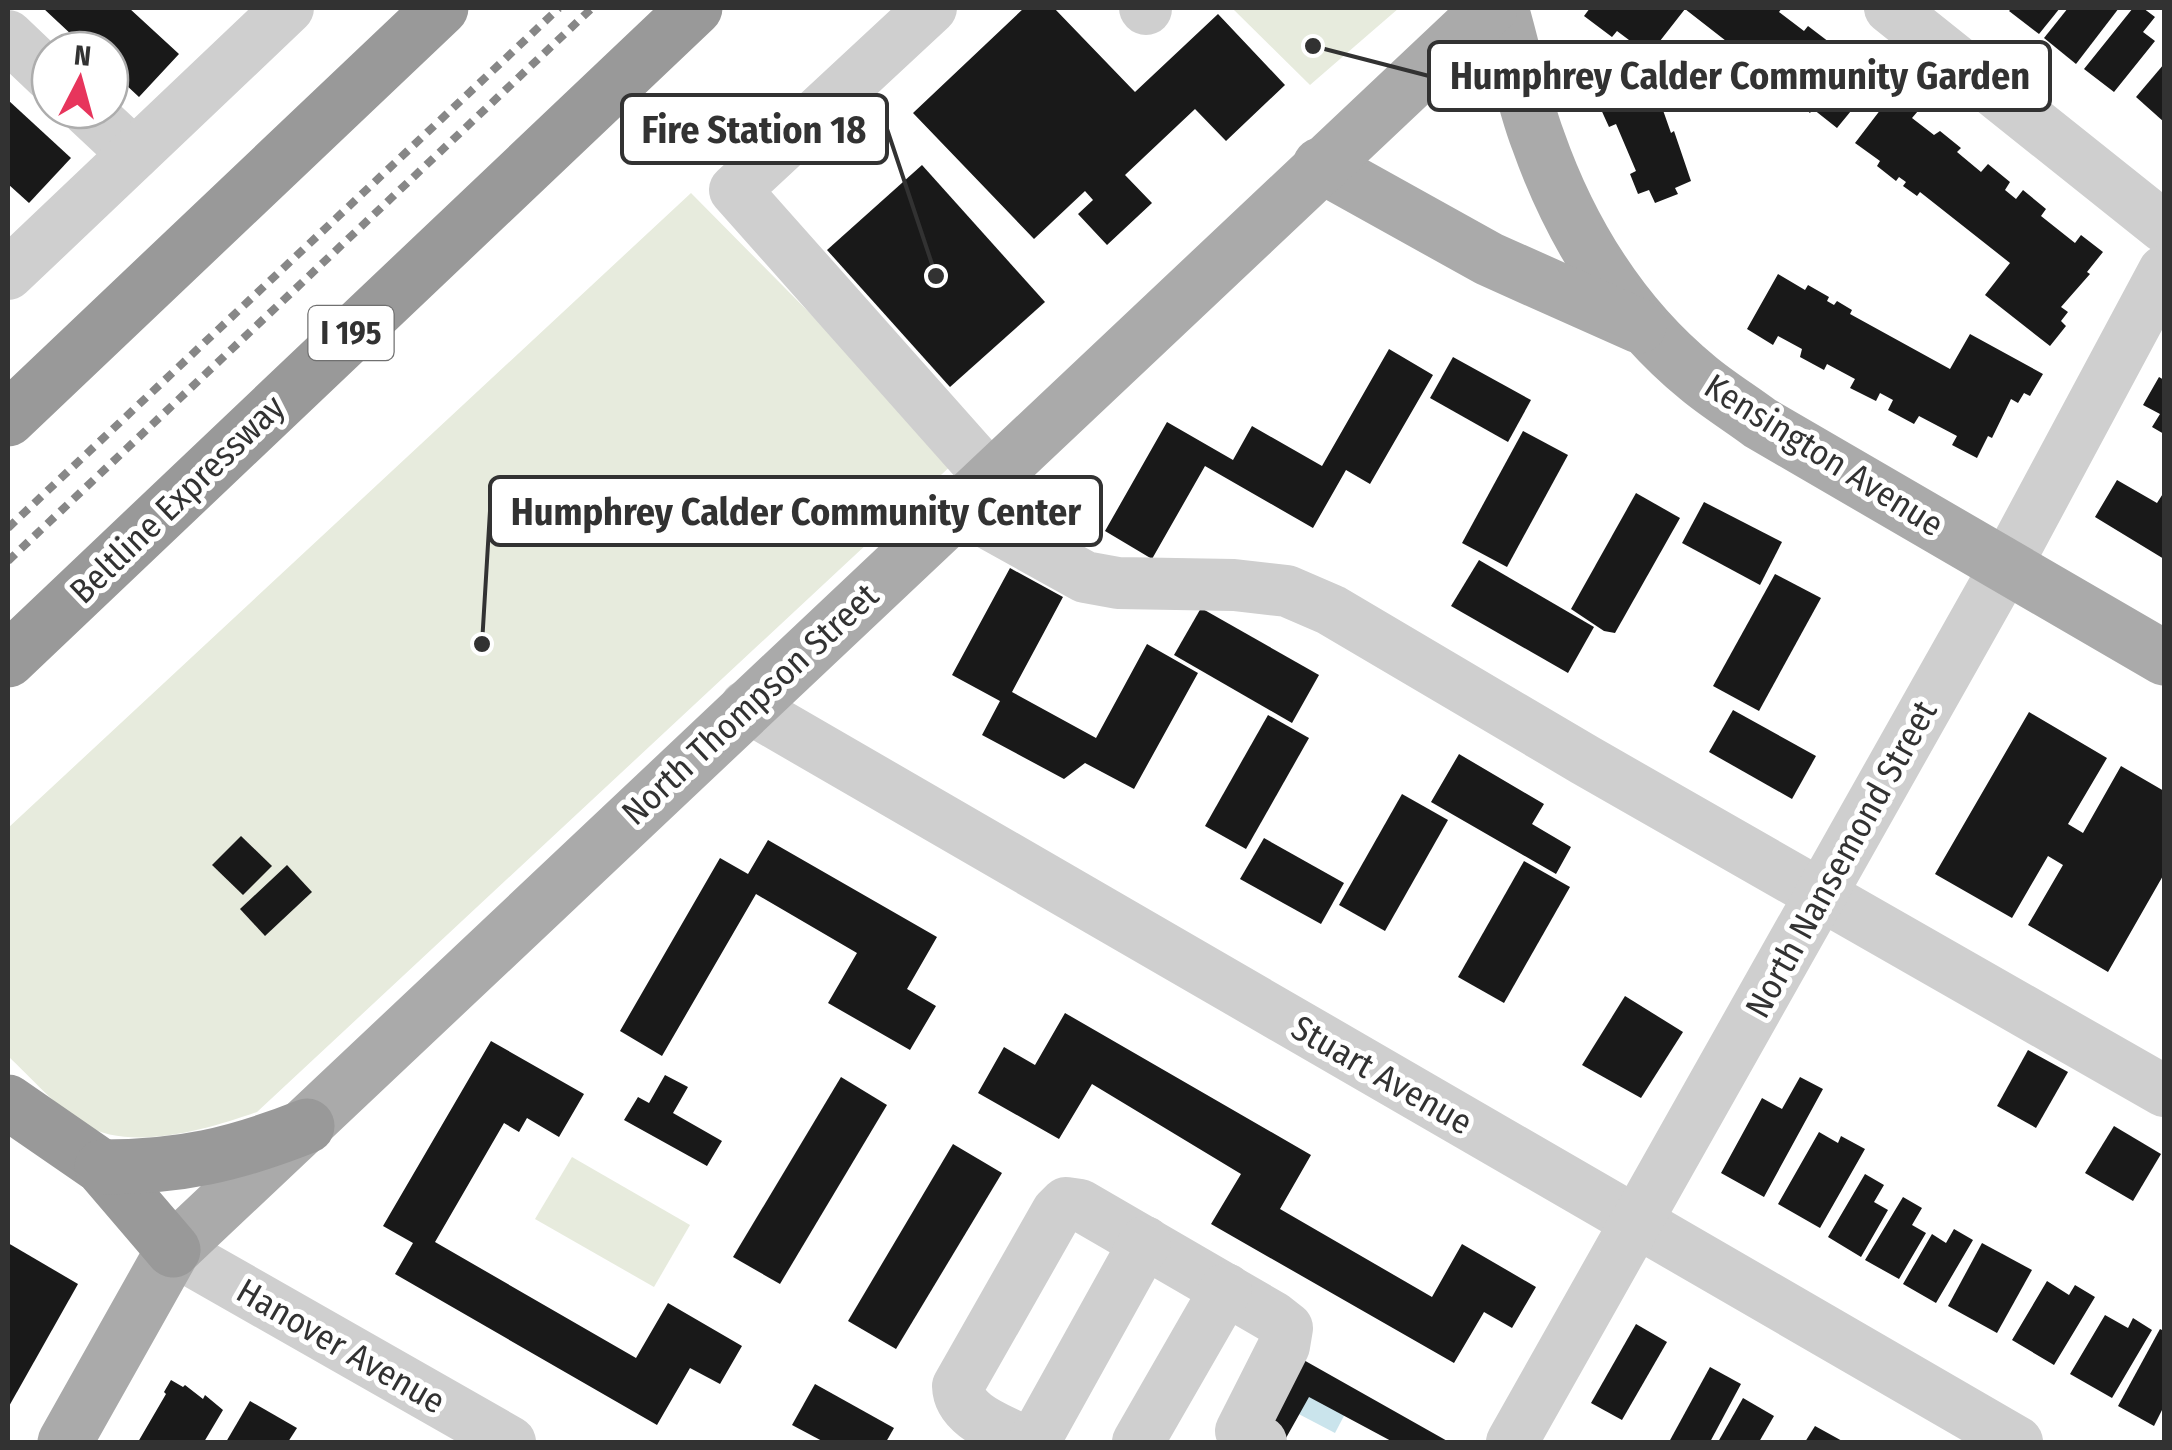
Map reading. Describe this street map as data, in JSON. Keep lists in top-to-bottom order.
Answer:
{
  "streets": {
    "highway": ["I 195", "Beltline Expressway"],
    "main road": ["Kensington Avenue", "North Thompson Street"],
    "street": ["North Nansemond Street", "Stuart Avenue", "Hanover Avenue"]
  },
  "crossings": [
    ["Kensington Avenue", "North Nansemond Street"],
    ["North Thompson Street", "Stuart Avenue"],
    ["North Thompson Street", "Hanover Avenue"],
    ["North Nansemond Street", "Stuart Avenue"]
  ],
  "places": ["Humphrey Calder Community Garden", "Fire Station 18", "Humphrey Calder Community Center"],
  "north": "top"
}
